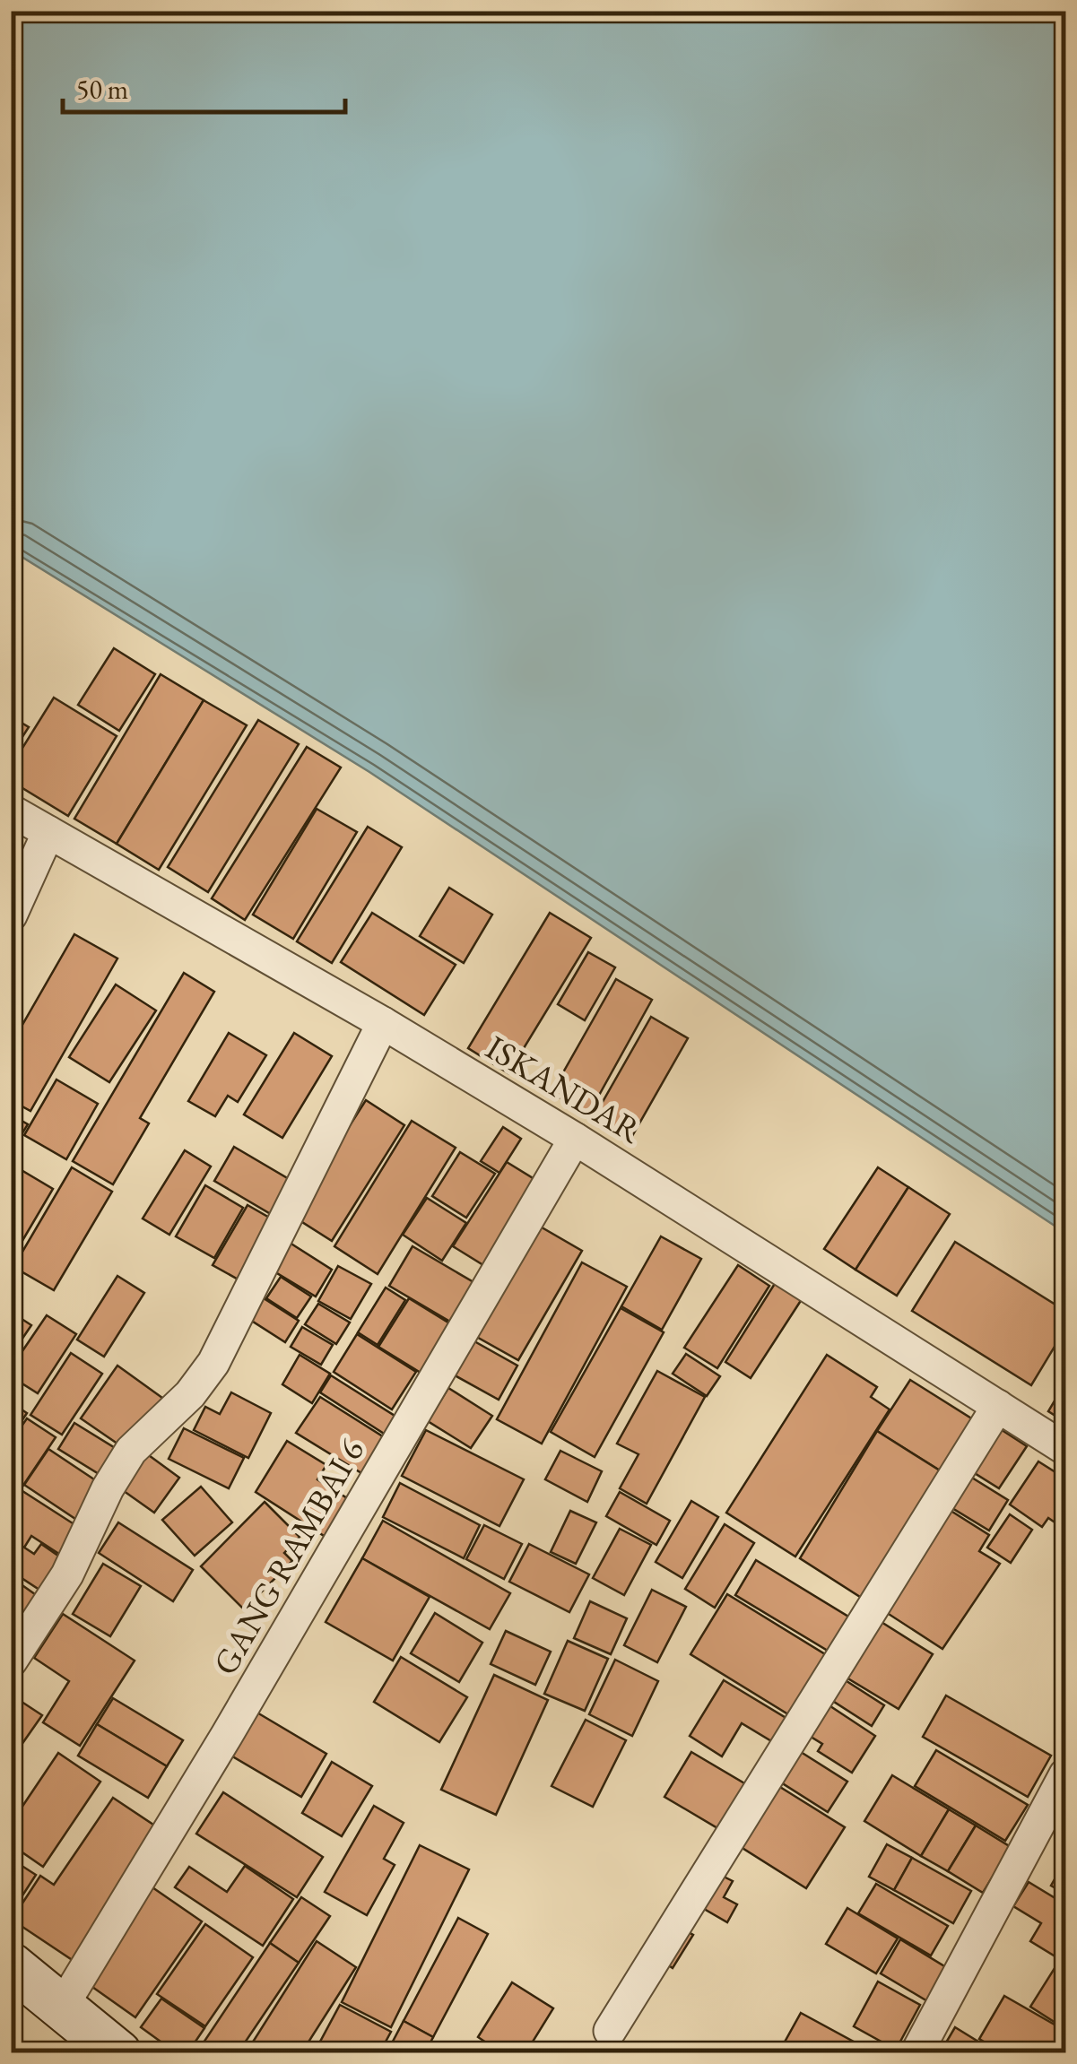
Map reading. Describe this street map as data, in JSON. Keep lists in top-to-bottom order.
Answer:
{
  "streets": {
    "street": ["ISKANDAR", "GANG RAMBAI 6"]
  },
  "crossings": [
    ["ISKANDAR", "GANG RAMBAI 6"]
  ],
  "scale_bar": "50 m"
}
